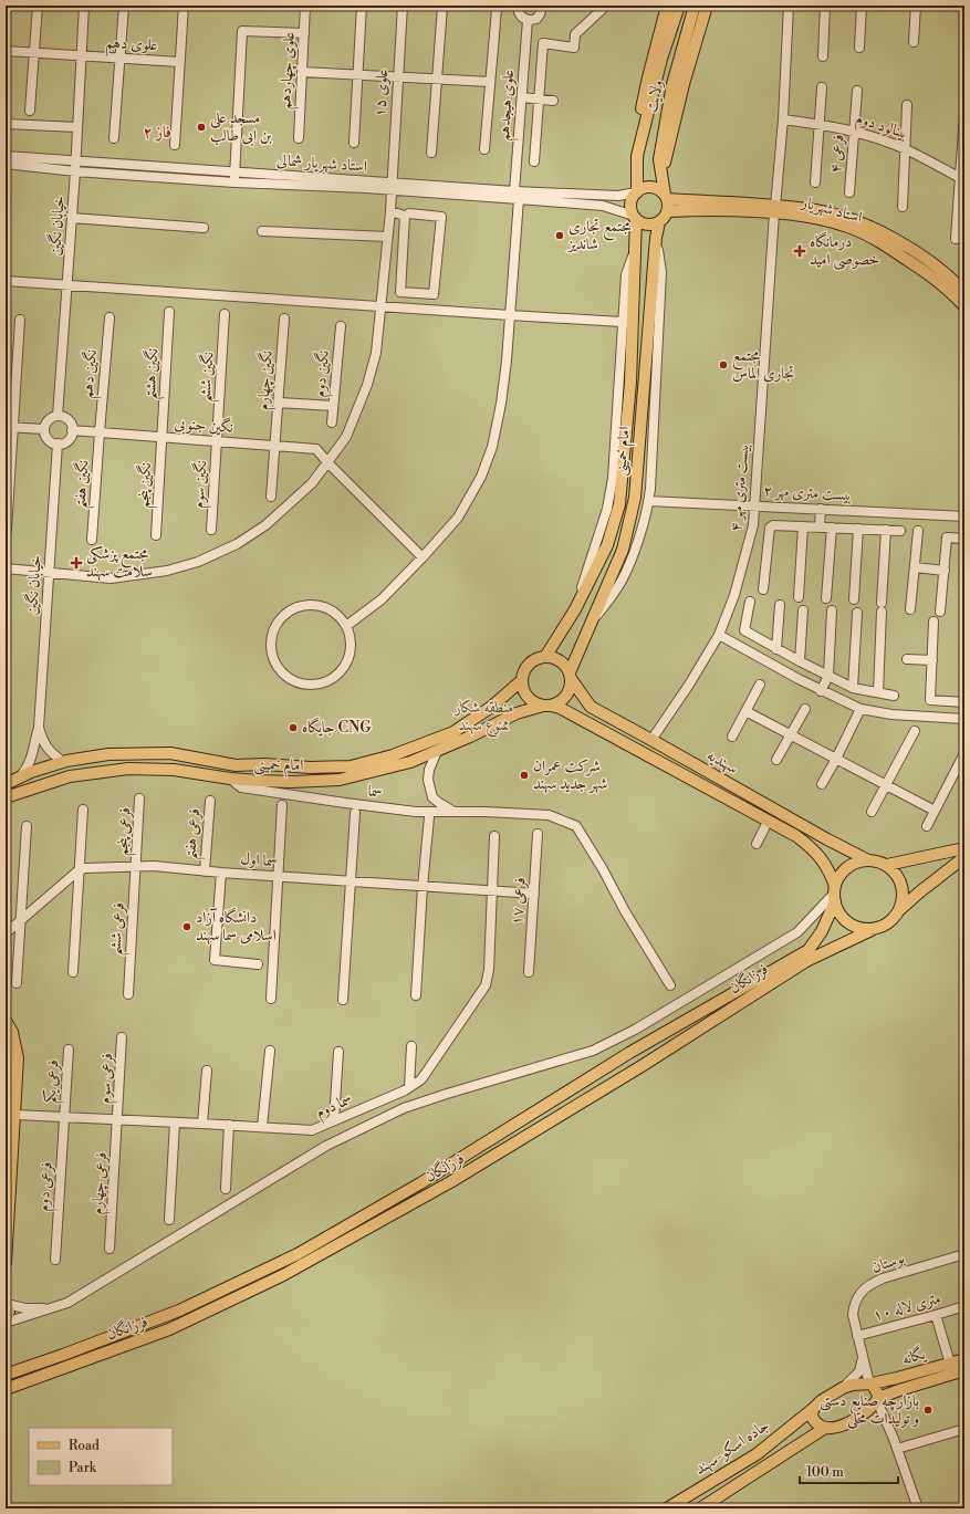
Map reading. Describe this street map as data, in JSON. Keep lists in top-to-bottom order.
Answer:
{
  "streets": {
    "main road": [
      "ولایت",
      "استاد شهریار",
      "امام خمینی",
      "سهندیه",
      "فرزانگان",
      "یگانه",
      "جاده اسکو-سهند"
    ],
    "street": [
      "علوی دهم",
      "علوی چهاردهم",
      "علوی ۱۵",
      "علوی هیجدهم",
      "بینالود دوم",
      "فرعی ۴",
      "استاد شهریار شمالی",
      "خیابان نگین",
      "نگین دهم",
      "نگین هشتم",
      "نگین دوم",
      "نگین ششم",
      "نگین چهارم",
      "نگین جنوبی",
      "نگین هفتم",
      "نگین سوم",
      "نگین پنجم",
      "بیست متری مهر ۴",
      "بیست متری مهر ۲",
      "سما",
      "فرعی پنجم",
      "فرعی هفتم",
      "سما اول",
      "فرعی ۱۷",
      "فرعی ششم",
      "فرعی سوم",
      "فرعی یکم",
      "سما دوم",
      "فرعی چهارم",
      "فرعی دوم",
      "بوستان",
      "۱۰ متری لاله"
    ]
  },
  "crossings": [
    ["علوی دهم", "خیابان نگین"],
    ["علوی ۱۵", "استاد شهریار شمالی"],
    ["علوی ۱۵", "خیابان نگین"],
    ["علوی ۱۵", "نگین جنوبی"],
    ["ولایت", "استاد شهریار شمالی"],
    ["ولایت", "استاد شهریار"],
    ["ولایت", "امام خمینی"],
    ["علوی هیجدهم", "استاد شهریار شمالی"],
    ["علوی هیجدهم", "نگین جنوبی"],
    ["بینالود دوم", "فرعی ۴"],
    ["بینالود دوم", "بیست متری مهر ۴"],
    ["استاد شهریار شمالی", "استاد شهریار"],
    ["استاد شهریار شمالی", "خیابان نگین"],
    ["استاد شهریار شمالی", "امام خمینی"],
    ["استاد شهریار", "امام خمینی"],
    ["استاد شهریار", "بیست متری مهر ۴"],
    ["خیابان نگین", "نگین جنوبی"],
    ["خیابان نگین", "امام خمینی"],
    ["نگین دهم", "نگین جنوبی"],
    ["نگین دهم", "نگین هفتم"],
    ["نگین هشتم", "نگین جنوبی"],
    ["نگین هشتم", "نگین پنجم"],
    ["نگین ششم", "نگین جنوبی"],
    ["نگین ششم", "نگین سوم"],
    ["نگین چهارم", "نگین جنوبی"],
    ["نگین جنوبی", "نگین هفتم"],
    ["نگین جنوبی", "نگین سوم"],
    ["نگین جنوبی", "نگین پنجم"],
    ["امام خمینی", "سهندیه"],
    ["امام خمینی", "سما"],
    ["بیست متری مهر ۴", "بیست متری مهر ۲"],
    ["بیست متری مهر ۴", "سهندیه"],
    ["سهندیه", "فرزانگان"],
    ["فرعی پنجم", "سما اول"],
    ["فرعی پنجم", "فرعی ششم"],
    ["فرعی هفتم", "سما اول"],
    ["سما اول", "فرعی ۱۷"],
    ["سما اول", "فرعی ششم"],
    ["سما اول", "سما دوم"],
    ["فرعی سوم", "سما دوم"],
    ["فرعی سوم", "فرعی چهارم"],
    ["فرعی یکم", "سما دوم"],
    ["فرعی یکم", "فرعی دوم"],
    ["سما دوم", "فرعی چهارم"],
    ["سما دوم", "فرعی دوم"],
    ["بوستان", "۱۰ متری لاله"],
    ["بوستان", "یگانه"],
    ["یگانه", "جاده اسکو-سهند"]
  ],
  "districts": ["فاز ۲"],
  "parks": ["منطقه شکار ممنوع سهند"],
  "places": {
    "other": [
      "مسجد علی بن ابی طالب",
      "مجتمع تجاری شاندیز",
      "مجتمع تجاری الماس",
      "جایگاه CNG",
      "شرکت عمران شهر جدید سهند",
      "دانشگاه آزاد اسلامی سما سهند",
      "بازارچه صنایع دستی و تولیدات محلی"
    ],
    "health": ["درمانگاه خصوصی امید", "مجتمع پزشکی سلامت سهند"]
  },
  "legend": ["Road", "Park"],
  "scale_bar": "100 m"
}
